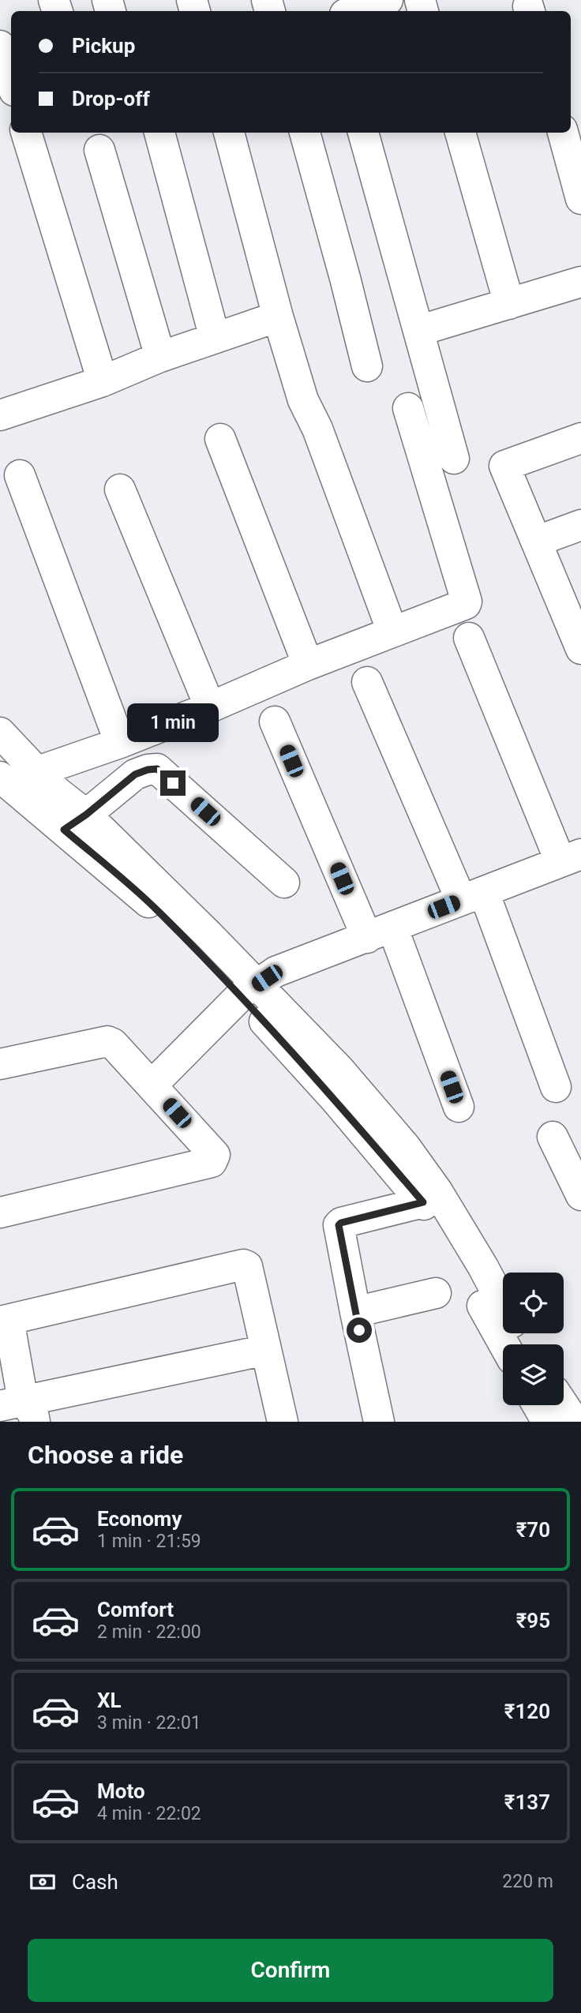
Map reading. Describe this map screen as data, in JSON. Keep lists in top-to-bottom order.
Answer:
{
  "page": {
    "banner": ["Pickup", "Drop-off"],
    "bubble": "1 min",
    "heading": "Choose a ride",
    "list": [
      {
        "name": "Economy",
        "note": "1 min · 21:59",
        "value": "₹70"
      },
      {
        "name": "Comfort",
        "note": "2 min · 22:00",
        "value": "₹95"
      },
      {
        "name": "XL",
        "note": "3 min · 22:01",
        "value": "₹120"
      },
      {
        "name": "Moto",
        "note": "4 min · 22:02",
        "value": "₹137"
      }
    ],
    "pay": ["Cash", "220 m"],
    "buttons": "Confirm"
  }
}
